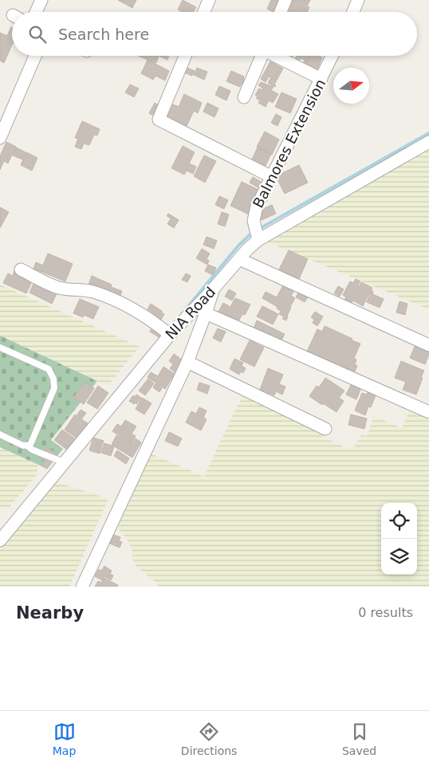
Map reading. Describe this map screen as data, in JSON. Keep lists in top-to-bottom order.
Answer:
{
  "streets": {
    "street": ["Balmores Extension", "NIA Road"]
  },
  "crossings": [
    ["Balmores Extension", "NIA Road"]
  ],
  "north": "right",
  "page": {
    "search": "Search here",
    "heading": ["Nearby", "0 results"],
    "nav": ["Map", "Directions", "Saved"]
  }
}
